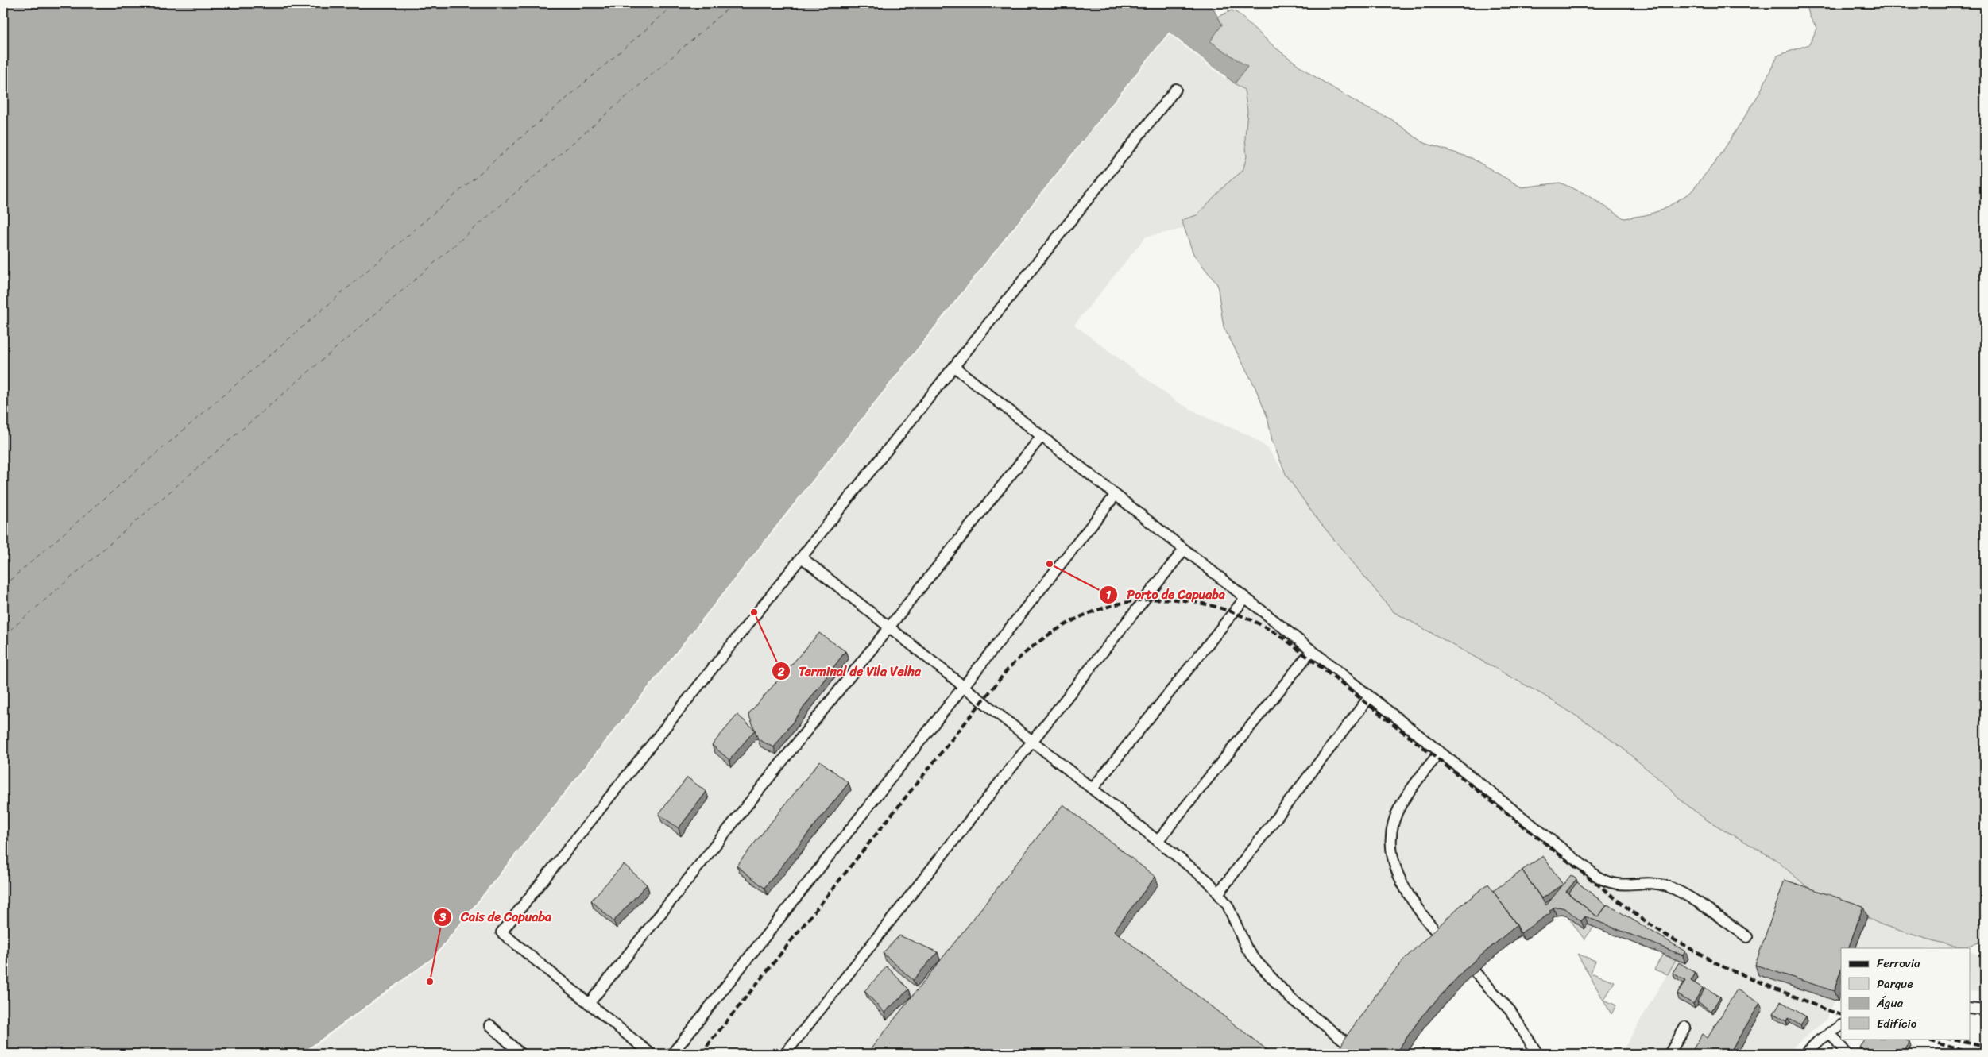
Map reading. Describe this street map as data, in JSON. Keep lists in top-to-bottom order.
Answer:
{
  "places": ["Porto de Capuaba", "Terminal de Vila Velha", "Cais de Capuaba"],
  "legend": [
    "Ferrovia",
    "Parque",
    "Água",
    "Edifício"
  ]
}
